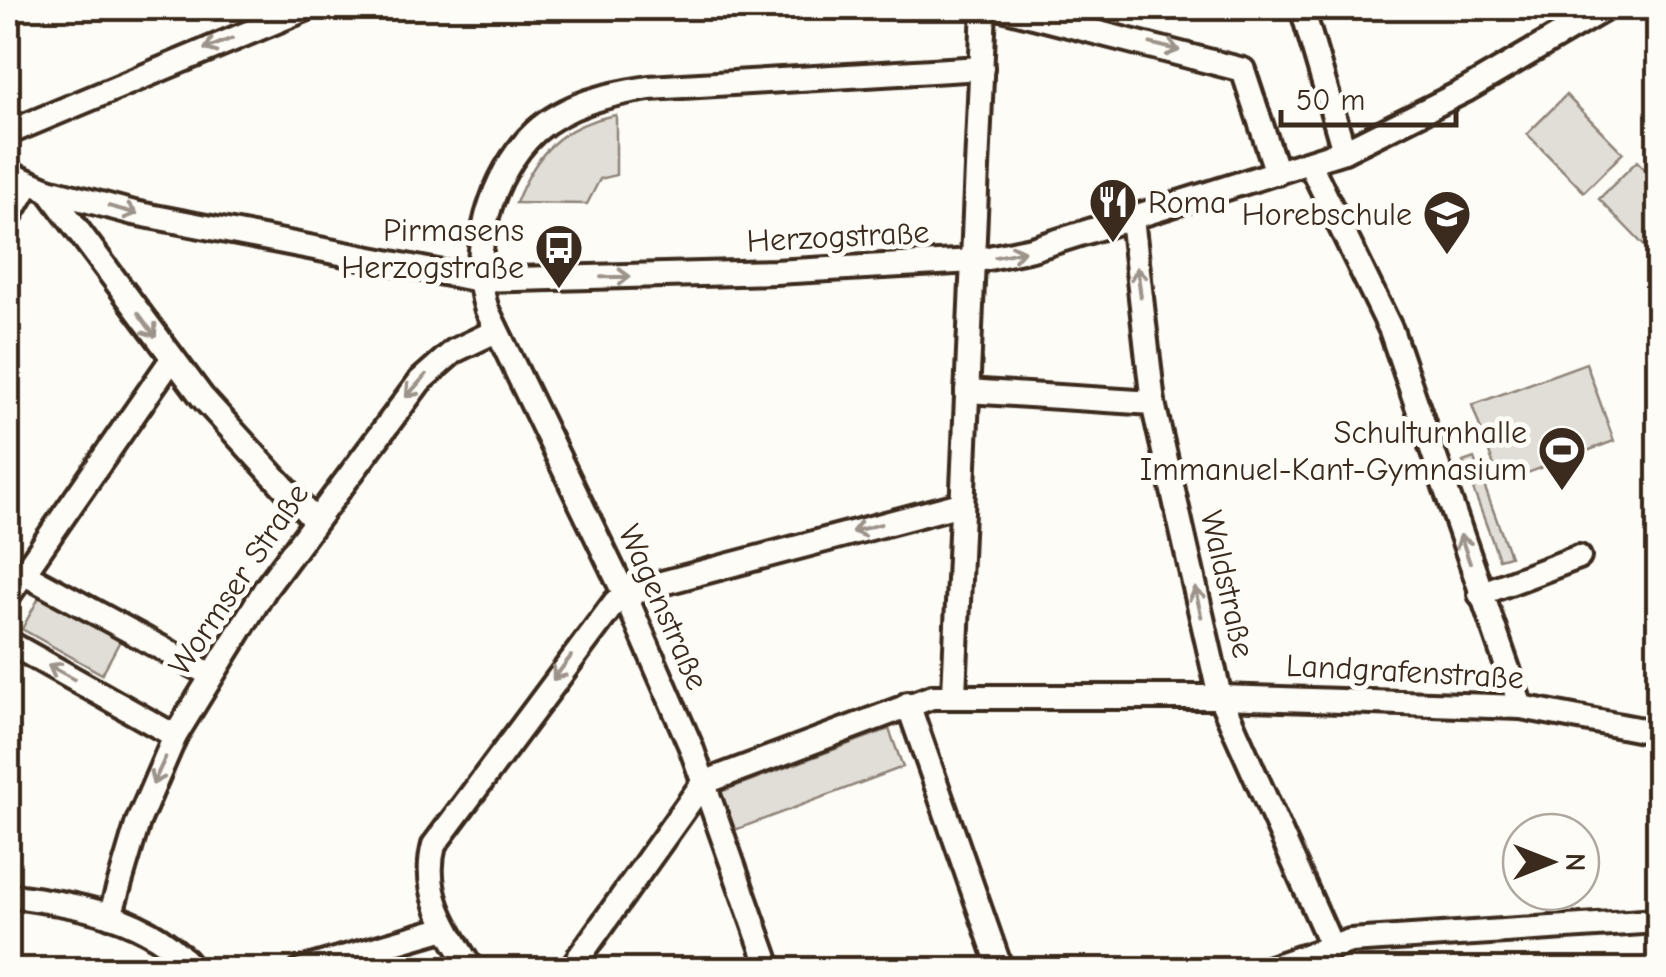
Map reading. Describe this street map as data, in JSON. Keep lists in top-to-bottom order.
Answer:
{
  "streets": {
    "street": [
      "Herzogstraße",
      "Wormser Straße",
      "Waldstraße",
      "Wagenstraße",
      "Landgrafenstraße"
    ]
  },
  "crossings": [
    ["Herzogstraße", "Waldstraße"],
    ["Herzogstraße", "Wagenstraße"],
    ["Wormser Straße", "Wagenstraße"],
    ["Waldstraße", "Landgrafenstraße"],
    ["Wagenstraße", "Landgrafenstraße"]
  ],
  "one_way": ["Wormser Straße"],
  "places": {
    "restaurant": ["Roma"],
    "school or university": ["Horebschule"],
    "bus stop": ["Pirmasens Herzogstraße"],
    "sports": ["Schulturnhalle Immanuel-Kant-Gymnasium"]
  },
  "scale_bar": "50 m",
  "north": "right"
}
